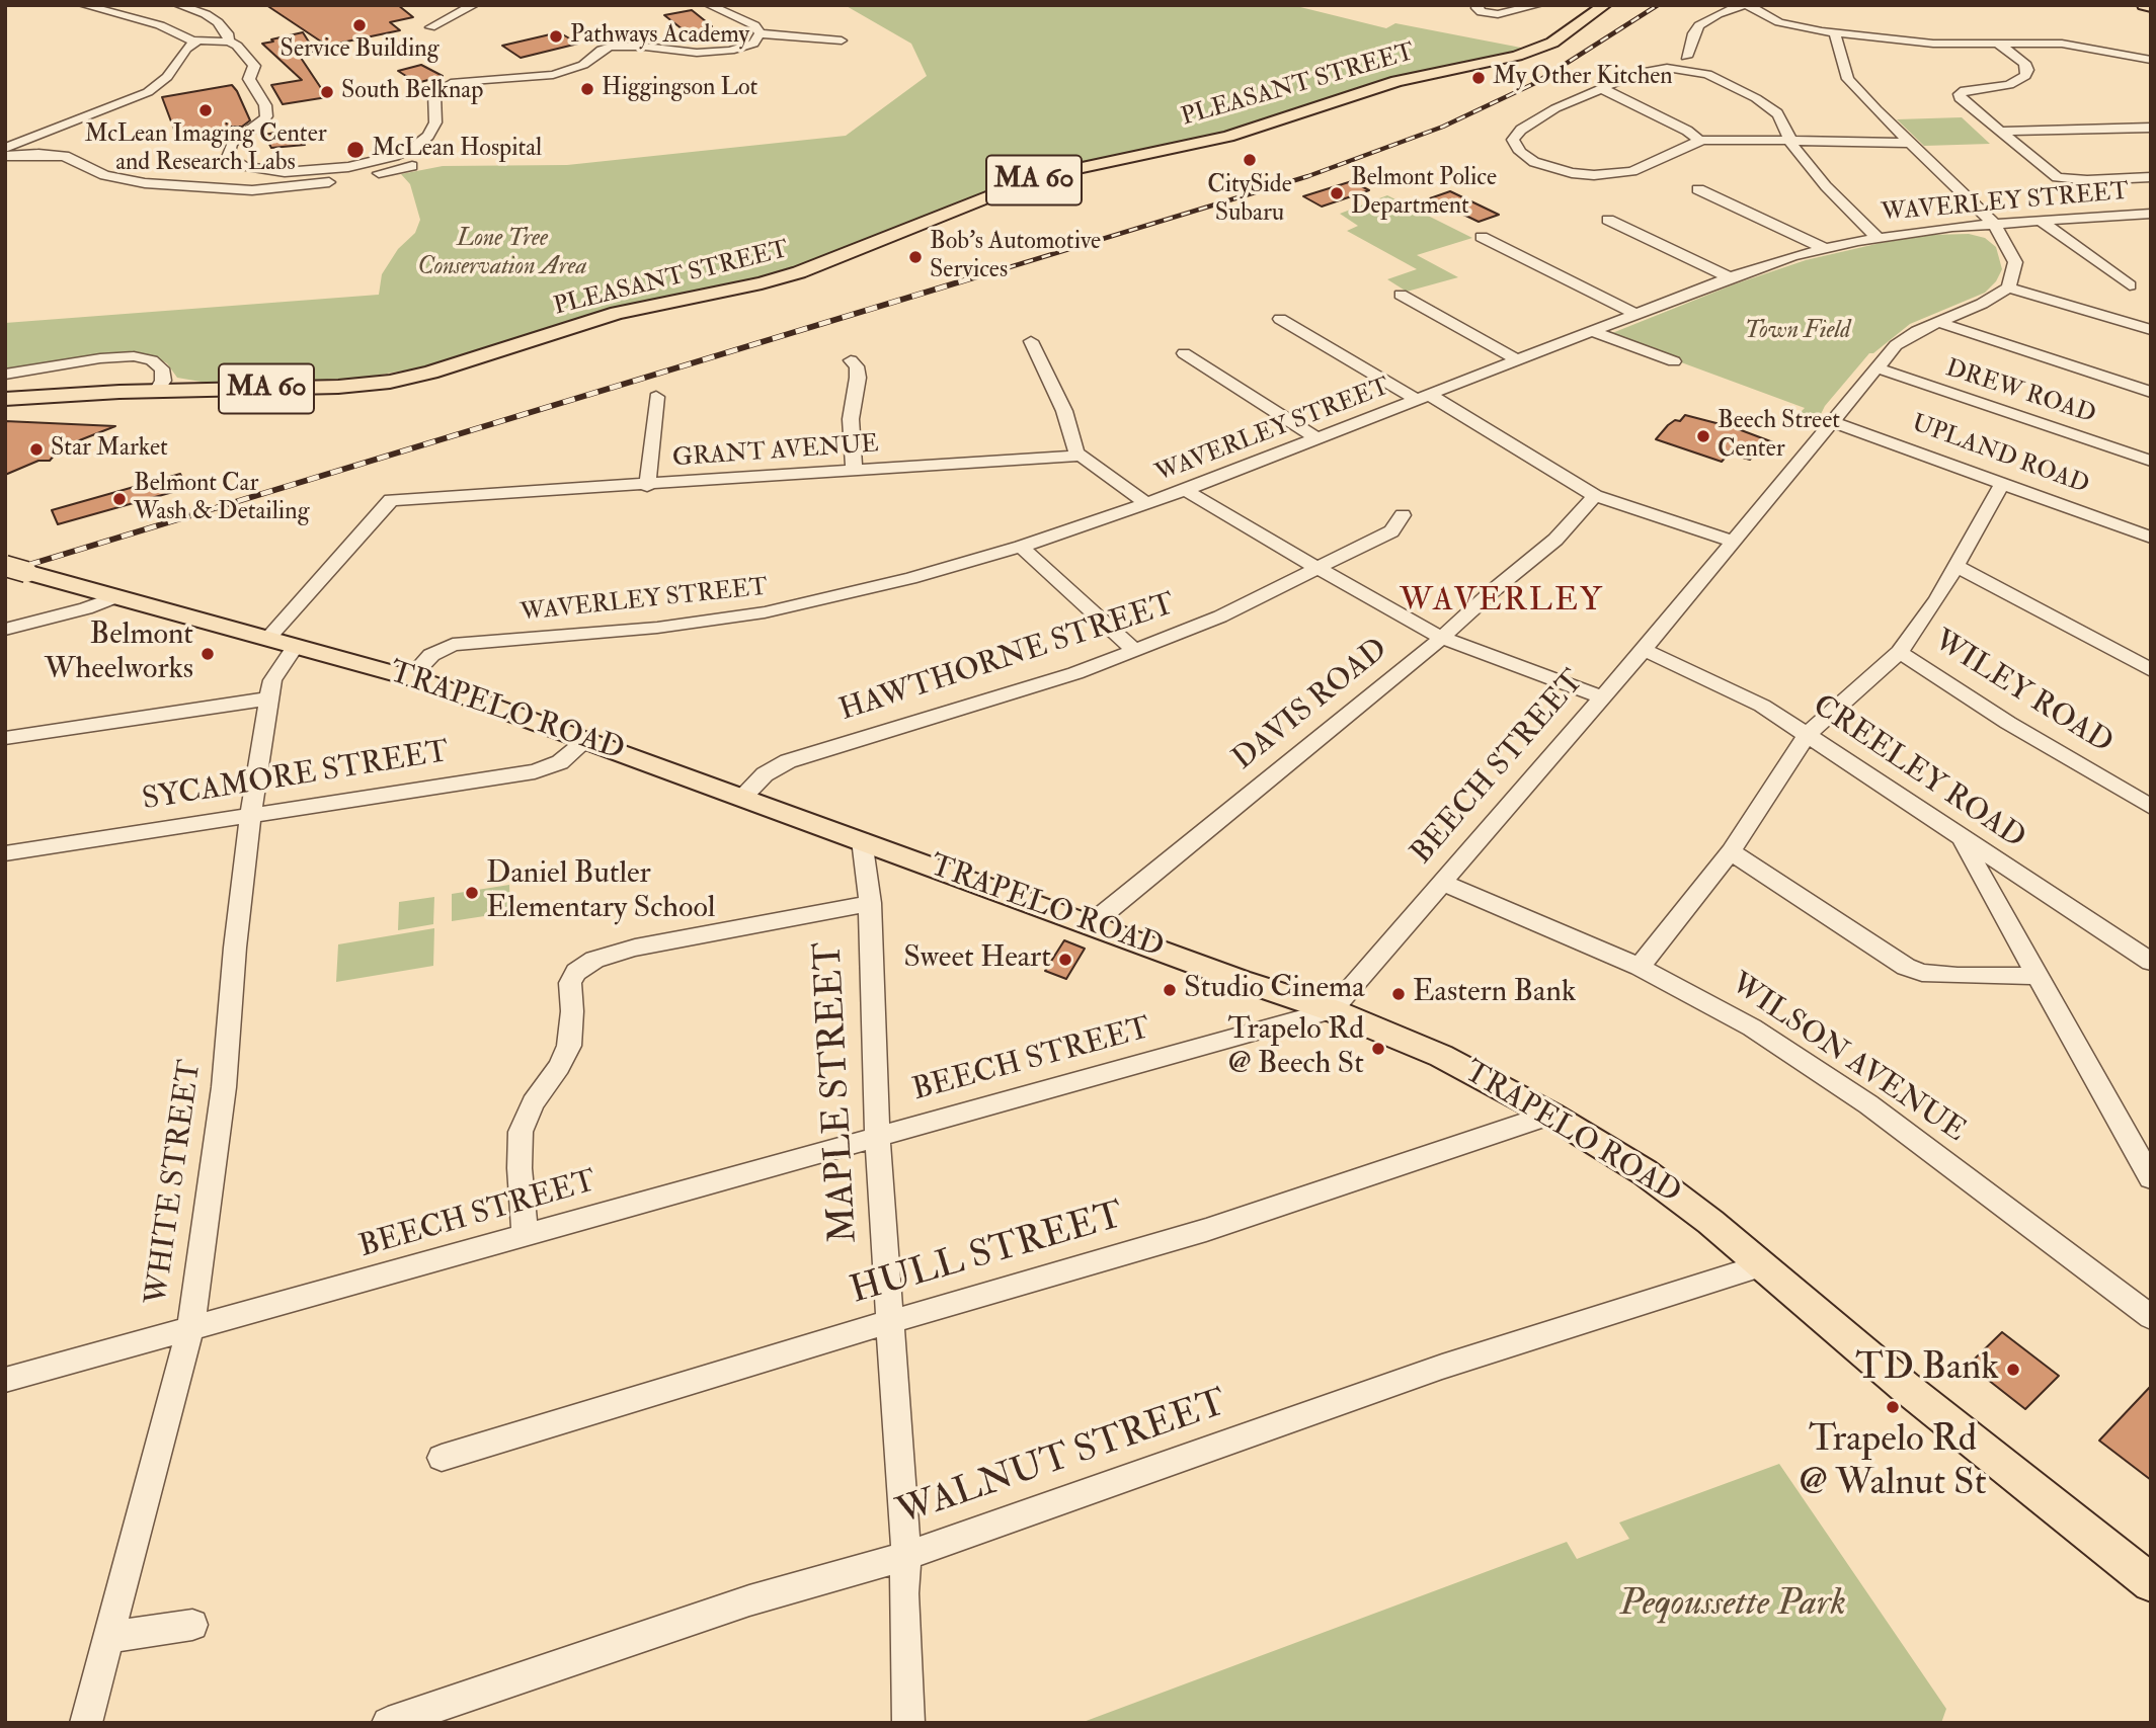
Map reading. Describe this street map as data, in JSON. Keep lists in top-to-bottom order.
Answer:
{
  "streets": {
    "main road": ["PLEASANT STREET", "MA 60", "TRAPELO ROAD"],
    "street": [
      "WAVERLEY STREET",
      "DREW ROAD",
      "GRANT AVENUE",
      "UPLAND ROAD",
      "HAWTHORNE STREET",
      "WILEY ROAD",
      "DAVIS ROAD",
      "BEECH STREET",
      "CREELEY ROAD",
      "SYCAMORE STREET",
      "WILSON AVENUE",
      "MAPLE STREET",
      "WHITE STREET",
      "HULL STREET",
      "WALNUT STREET"
    ]
  },
  "crossings": [
    ["WAVERLEY STREET", "TRAPELO ROAD"],
    ["DREW ROAD", "BEECH STREET"],
    ["GRANT AVENUE", "TRAPELO ROAD"],
    ["UPLAND ROAD", "BEECH STREET"],
    ["HAWTHORNE STREET", "TRAPELO ROAD"],
    ["DAVIS ROAD", "TRAPELO ROAD"],
    ["TRAPELO ROAD", "BEECH STREET"],
    ["TRAPELO ROAD", "SYCAMORE STREET"],
    ["TRAPELO ROAD", "MAPLE STREET"],
    ["TRAPELO ROAD", "WHITE STREET"],
    ["TRAPELO ROAD", "HULL STREET"],
    ["TRAPELO ROAD", "WALNUT STREET"],
    ["BEECH STREET", "CREELEY ROAD"],
    ["BEECH STREET", "WILSON AVENUE"],
    ["BEECH STREET", "MAPLE STREET"],
    ["BEECH STREET", "WHITE STREET"],
    ["SYCAMORE STREET", "WHITE STREET"],
    ["MAPLE STREET", "HULL STREET"],
    ["MAPLE STREET", "WALNUT STREET"]
  ],
  "districts": ["WAVERLEY"],
  "parks": ["Lone Tree Conservation Area", "Town Field", "Peqoussette Park"],
  "places": [
    "Service Building",
    "Pathways Academy",
    "My Other Kitchen",
    "Higgingson Lot",
    "South Belknap",
    "McLean Imaging Center and Research Labs",
    "McLean Hospital",
    "CitySide Subaru",
    "Belmont Police Department",
    "Bob’s Automotive Services",
    "Beech Street Center",
    "Star Market",
    "Belmont Car Wash & Detailing",
    "Belmont Wheelworks",
    "Daniel Butler Elementary School",
    "Sweet Heart",
    "Studio Cinema",
    "Eastern Bank",
    "Trapelo Rd @ Beech St",
    "TD Bank",
    "Trapelo Rd @ Walnut St"
  ]
}
